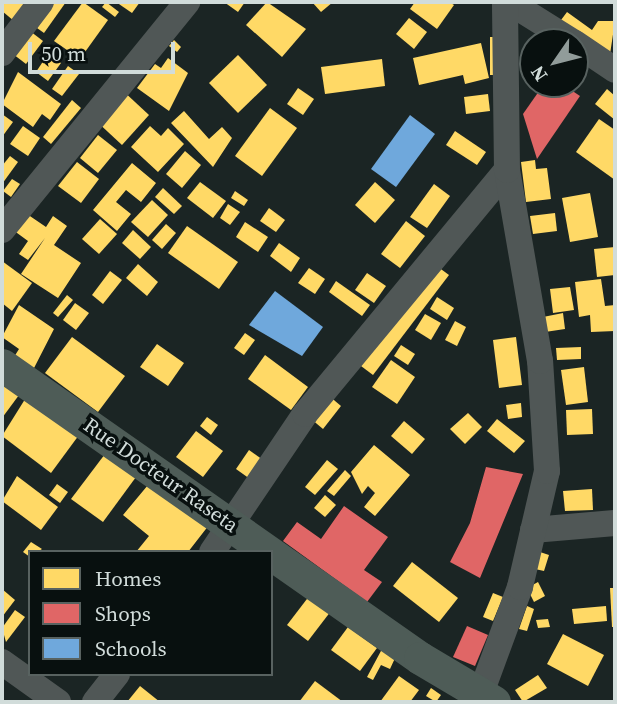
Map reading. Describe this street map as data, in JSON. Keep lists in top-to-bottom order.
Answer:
{
  "streets": {
    "main road": ["Rue Docteur Raseta"]
  },
  "legend": ["Homes", "Shops", "Schools"],
  "scale_bar": "50 m",
  "north": "bottom left"
}
